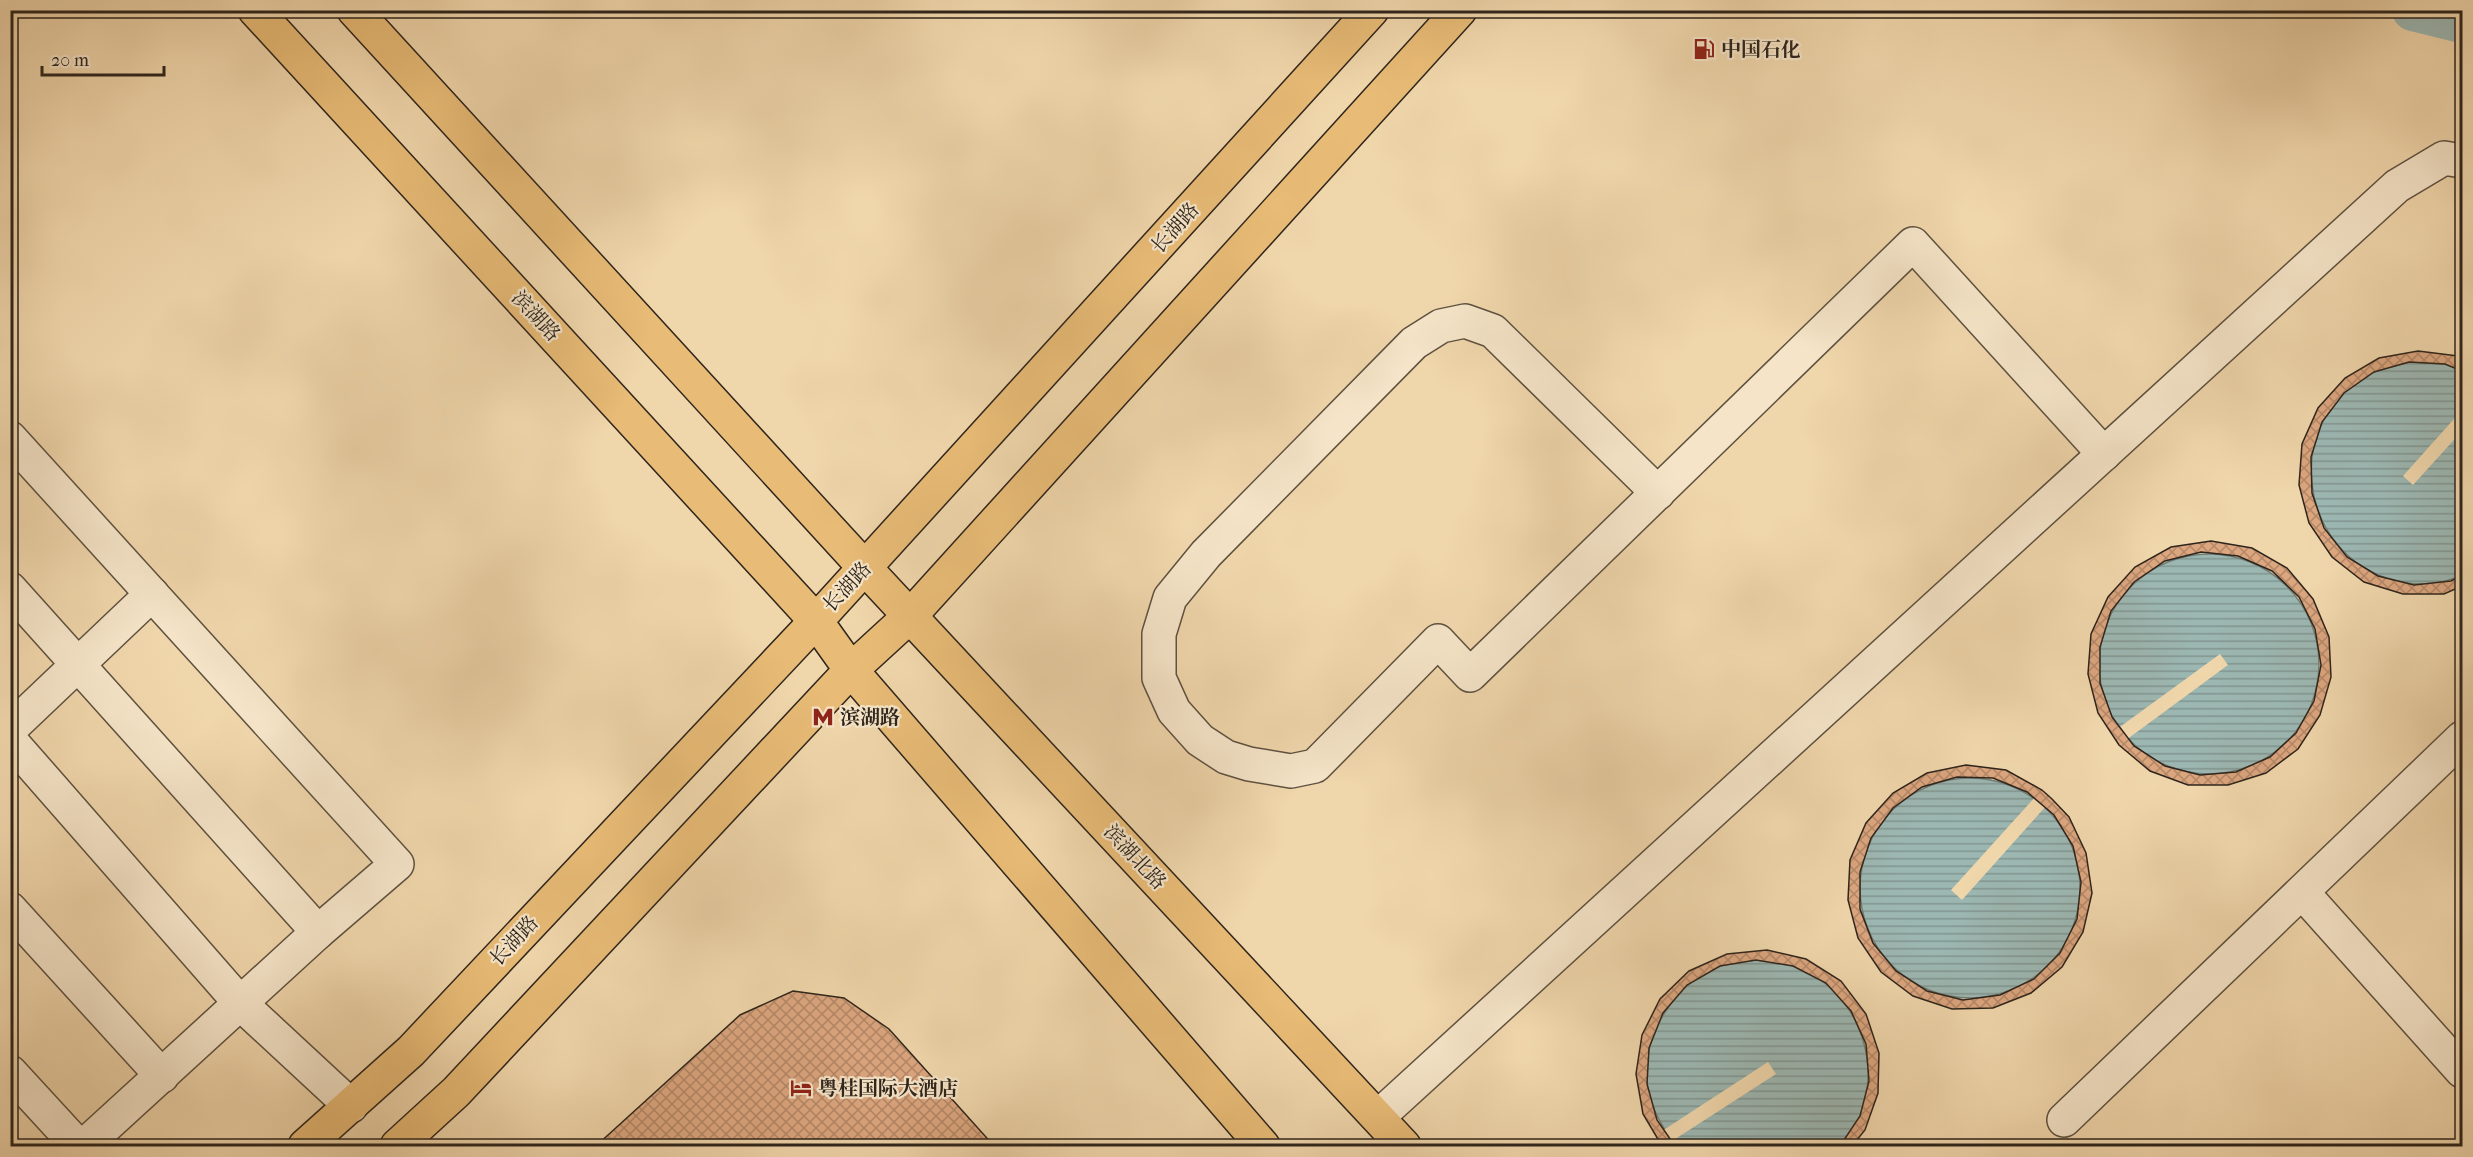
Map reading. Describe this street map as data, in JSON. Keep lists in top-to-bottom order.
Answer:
{
  "streets": {
    "main road": ["长湖路", "滨湖路", "滨湖北路"]
  },
  "crossings": [
    ["长湖路", "滨湖路"],
    ["长湖路", "滨湖北路"]
  ],
  "places": {
    "fuel station": ["中国石化"],
    "metro station": ["滨湖路"],
    "hotel": ["粤桂国际大酒店"]
  },
  "scale_bar": "20 m"
}
